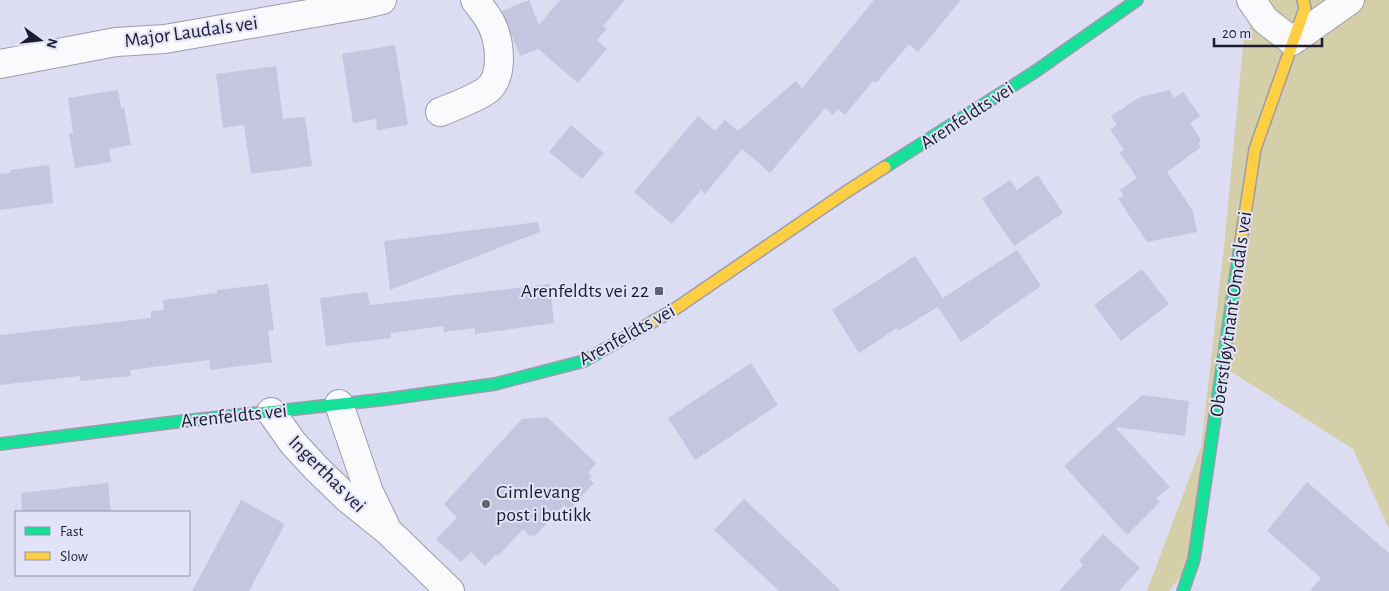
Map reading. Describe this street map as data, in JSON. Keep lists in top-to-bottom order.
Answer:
{
  "streets": {
    "street": [
      "Major Laudals vei",
      "Arenfeldts vei",
      "Oberstløytnant Omdals vei",
      "Ingerthas vei"
    ]
  },
  "crossings": [
    ["Arenfeldts vei", "Ingerthas vei"]
  ],
  "places": {
    "transit": ["Arenfeldts vei 22"],
    "other": ["Gimlevang post i butikk"]
  },
  "legend": ["Fast", "Slow"],
  "scale_bar": "20 m",
  "north": "right"
}
